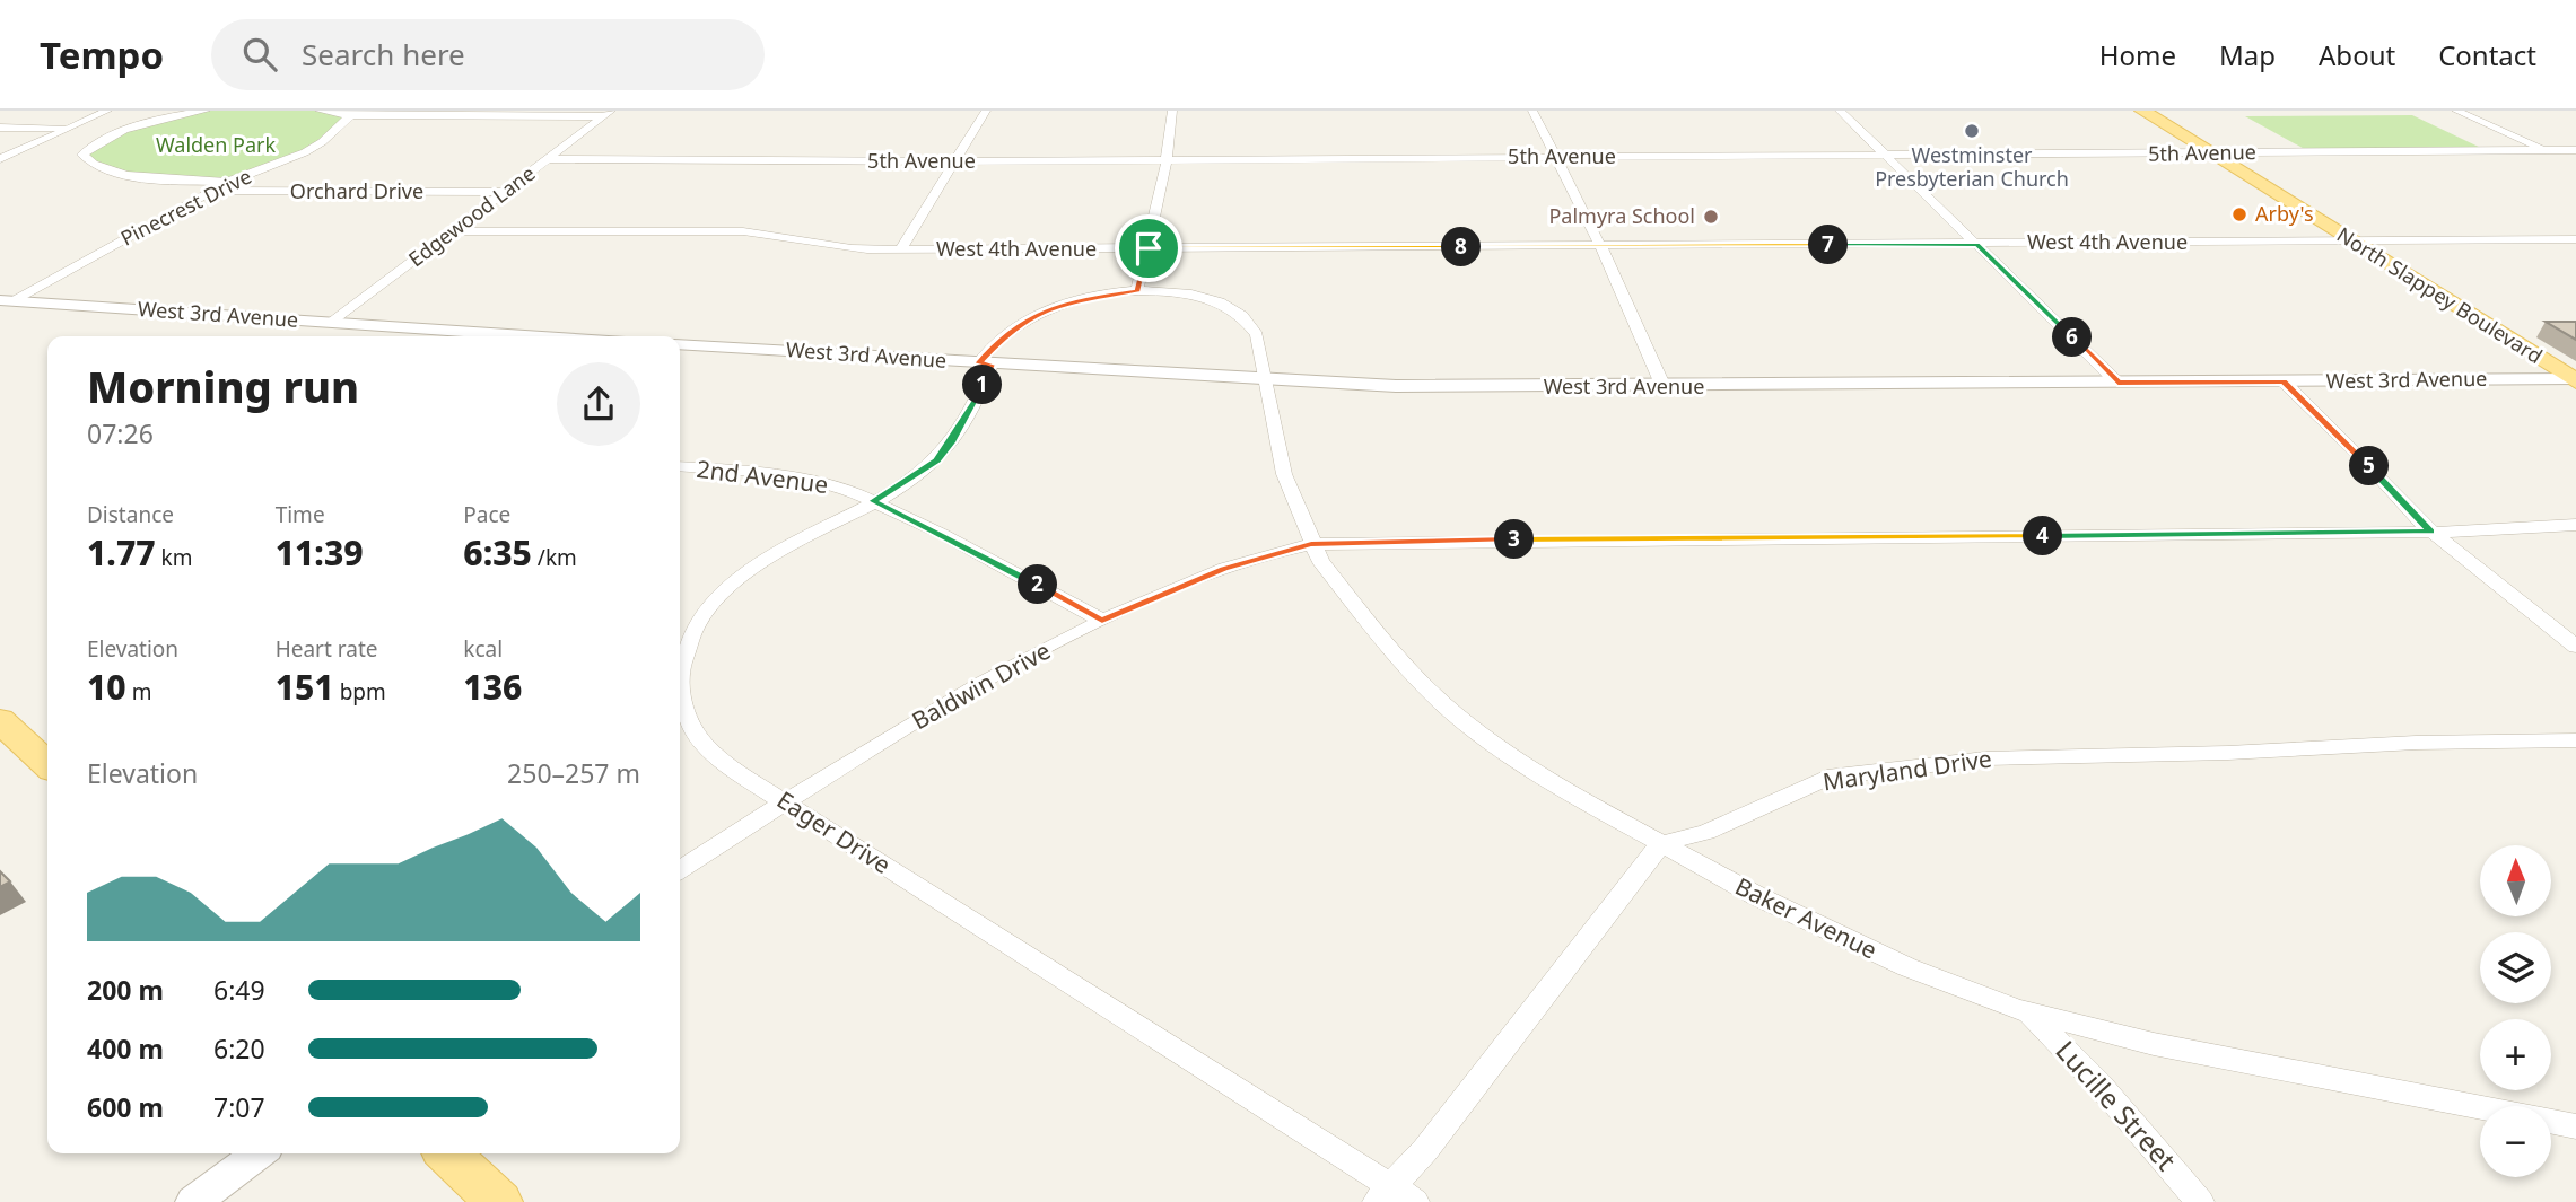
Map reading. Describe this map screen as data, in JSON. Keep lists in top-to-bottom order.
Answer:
{
  "streets": {
    "main road": ["North Slappey Boulevard"],
    "street": [
      "5th Avenue",
      "Orchard Drive",
      "Pinecrest Drive",
      "Edgewood Lane",
      "West 4th Avenue",
      "West 3rd Avenue",
      "2nd Avenue",
      "Baldwin Drive",
      "Maryland Drive",
      "Eager Drive",
      "Baker Avenue",
      "Lucille Street"
    ]
  },
  "crossings": [
    ["5th Avenue", "Edgewood Lane"],
    ["5th Avenue", "North Slappey Boulevard"],
    ["Orchard Drive", "Pinecrest Drive"],
    ["Orchard Drive", "Edgewood Lane"],
    ["Pinecrest Drive", "West 3rd Avenue"],
    ["Edgewood Lane", "West 4th Avenue"],
    ["Edgewood Lane", "West 3rd Avenue"],
    ["West 4th Avenue", "North Slappey Boulevard"],
    ["North Slappey Boulevard", "West 3rd Avenue"],
    ["West 3rd Avenue", "Eager Drive"],
    ["West 3rd Avenue", "Baker Avenue"],
    ["2nd Avenue", "Baldwin Drive"],
    ["2nd Avenue", "Eager Drive"],
    ["Baldwin Drive", "Eager Drive"],
    ["Baldwin Drive", "Baker Avenue"],
    ["Maryland Drive", "Baker Avenue"],
    ["Eager Drive", "Baker Avenue"],
    ["Baker Avenue", "Lucille Street"]
  ],
  "parks": ["Walden Park"],
  "places": ["Westminster Presbyterian Church", "Arby's", "Palmyra School"],
  "north": "top",
  "page": {
    "header": "Tempo",
    "search": "Search here",
    "nav": [
      "Home",
      "Map",
      "About",
      "Contact"
    ],
    "pins": [
      "7",
      "8",
      "6",
      "1",
      "5",
      "4",
      "3",
      "2"
    ],
    "heading": ["Morning run", "07:26"],
    "stats": [
      ["Distance", "1.77 km"],
      ["Time", "11:39"],
      ["Pace", "6:35 /km"],
      ["Elevation", "10 m"],
      ["Heart rate", "151 bpm"],
      ["kcal", "136"]
    ],
    "chart": ["Elevation", "250–257 m"],
    "map_buttons": ["+", "−"],
    "list": [
      {
        "name": "200 m",
        "note": "6:49"
      },
      {
        "name": "400 m",
        "note": "6:20"
      },
      {
        "name": "600 m",
        "note": "7:07"
      }
    ]
  }
}
